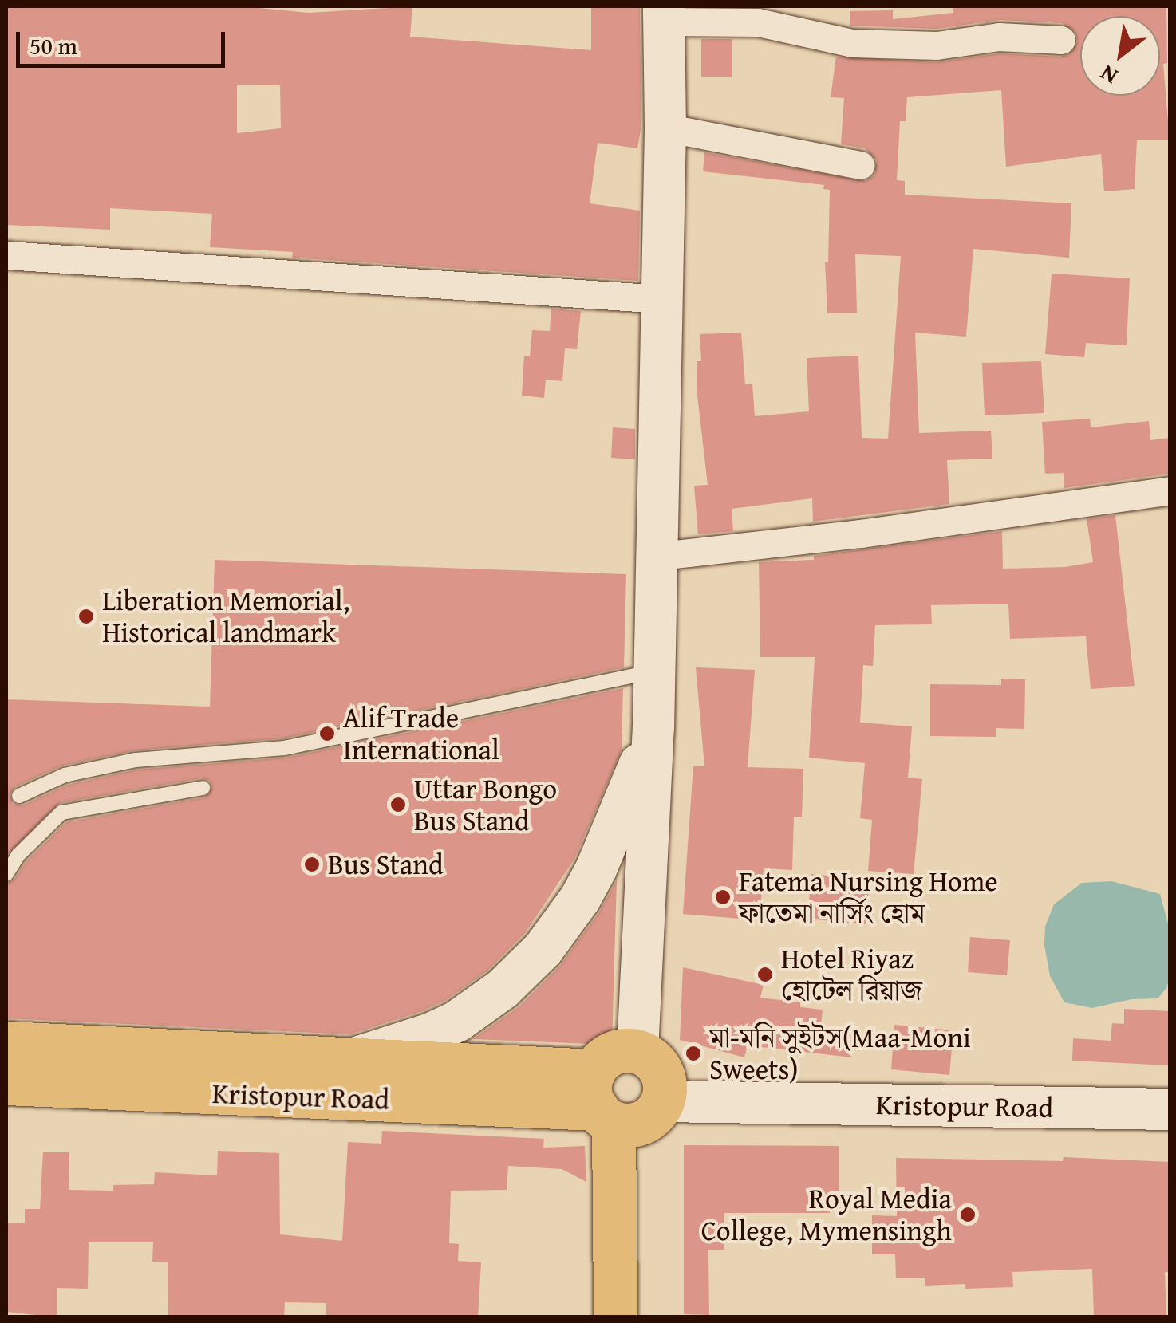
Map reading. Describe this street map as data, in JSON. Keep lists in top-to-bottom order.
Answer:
{
  "streets": {
    "main road": ["Kristopur Road"]
  },
  "places": [
    "Liberation Memorial, Historical landmark",
    "Alif Trade International",
    "Uttar Bongo Bus Stand",
    "Bus Stand",
    "Fatema Nursing Home ফাতেমা নার্সিং হোম",
    "Hotel Riyaz হোটেল রিয়াজ",
    "মা-মনি সুইটস(Maa-Moni Sweets)",
    "Royal Media College, Mymensingh"
  ],
  "scale_bar": "50 m",
  "north": "bottom left"
}
